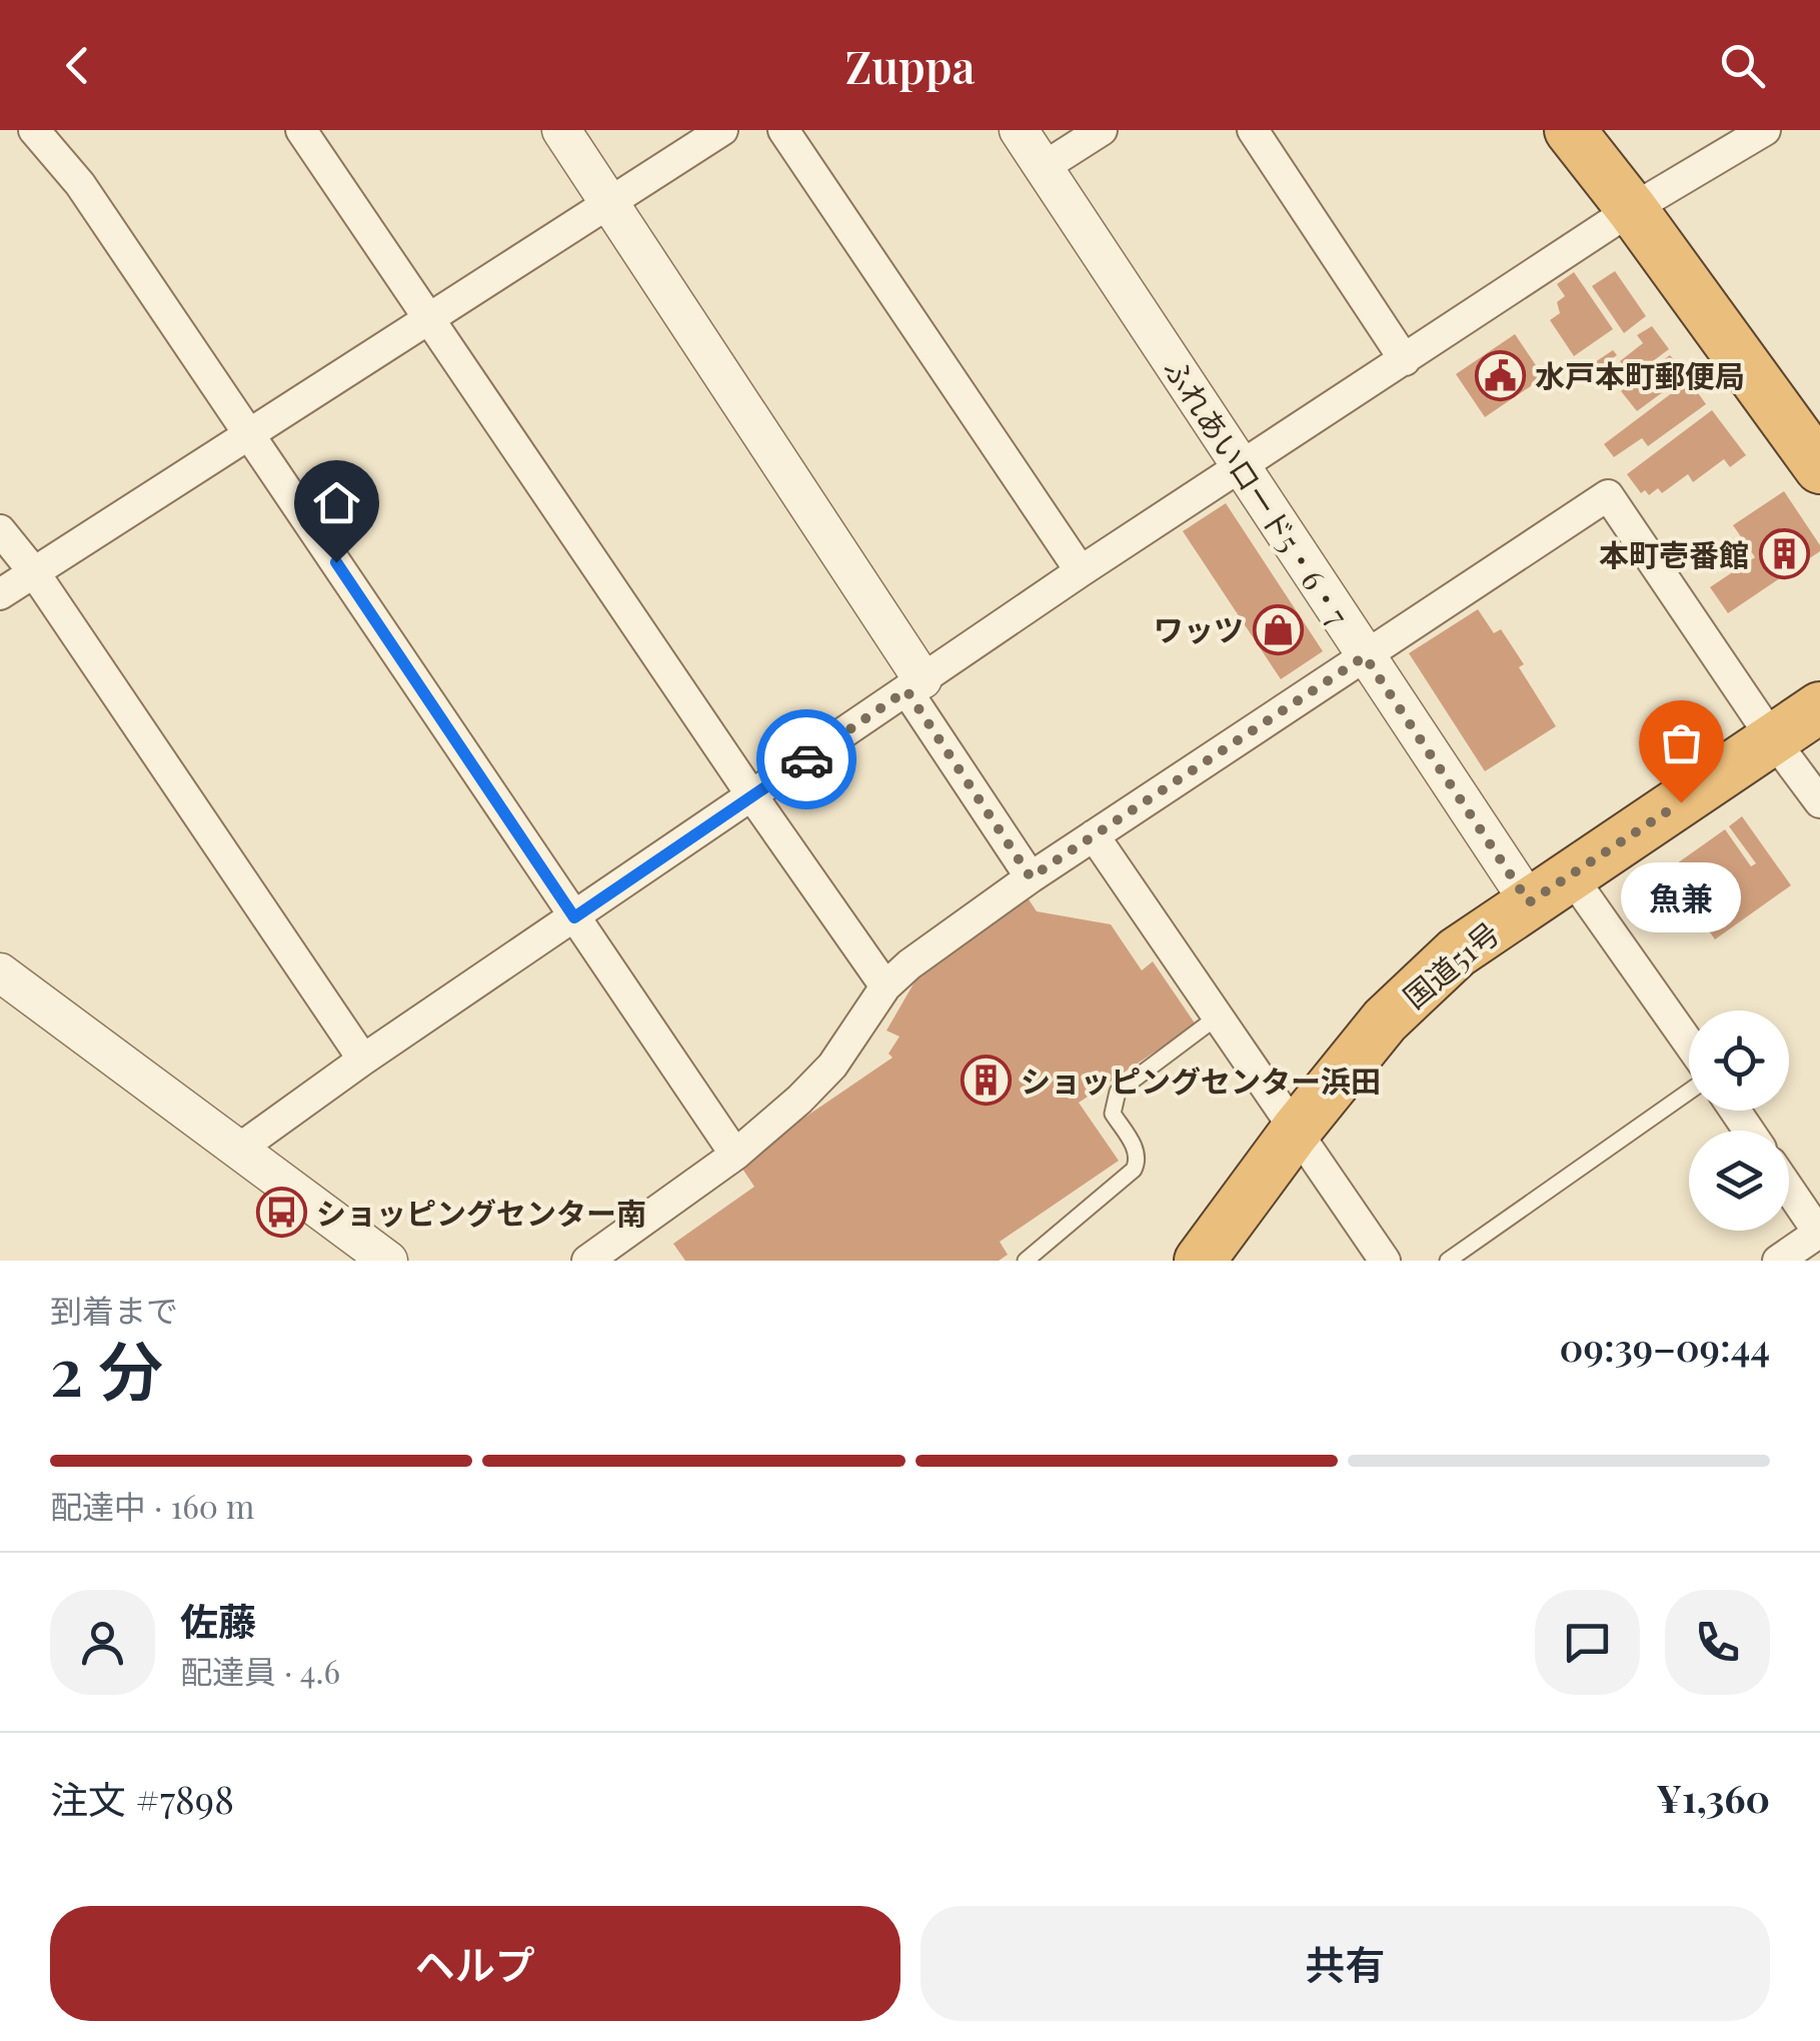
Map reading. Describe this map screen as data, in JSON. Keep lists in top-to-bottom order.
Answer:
{
  "streets": {
    "highway": ["国道51号"],
    "street": ["ふれあいロード5・6・7"]
  },
  "crossings": [
    ["ふれあいロード5・6・7", "国道51号"]
  ],
  "places": {
    "public building": ["水戸本町郵便局"],
    "building": ["本町壱番館", "ショッピングセンター浜田"],
    "shop": ["ワッツ"],
    "other": ["魚兼"],
    "bus stop": ["ショッピングセンター南"]
  },
  "page": {
    "header": "Zuppa",
    "bubble": "魚兼",
    "heading": ["2 分", "到着まで", "09:39–09:44"],
    "panel": [
      "佐藤",
      "配達員 · 4.6",
      "注文 #7898",
      "¥1,360"
    ],
    "bar": "配達中 · 160 m",
    "buttons": ["ヘルプ", "共有"]
  }
}
